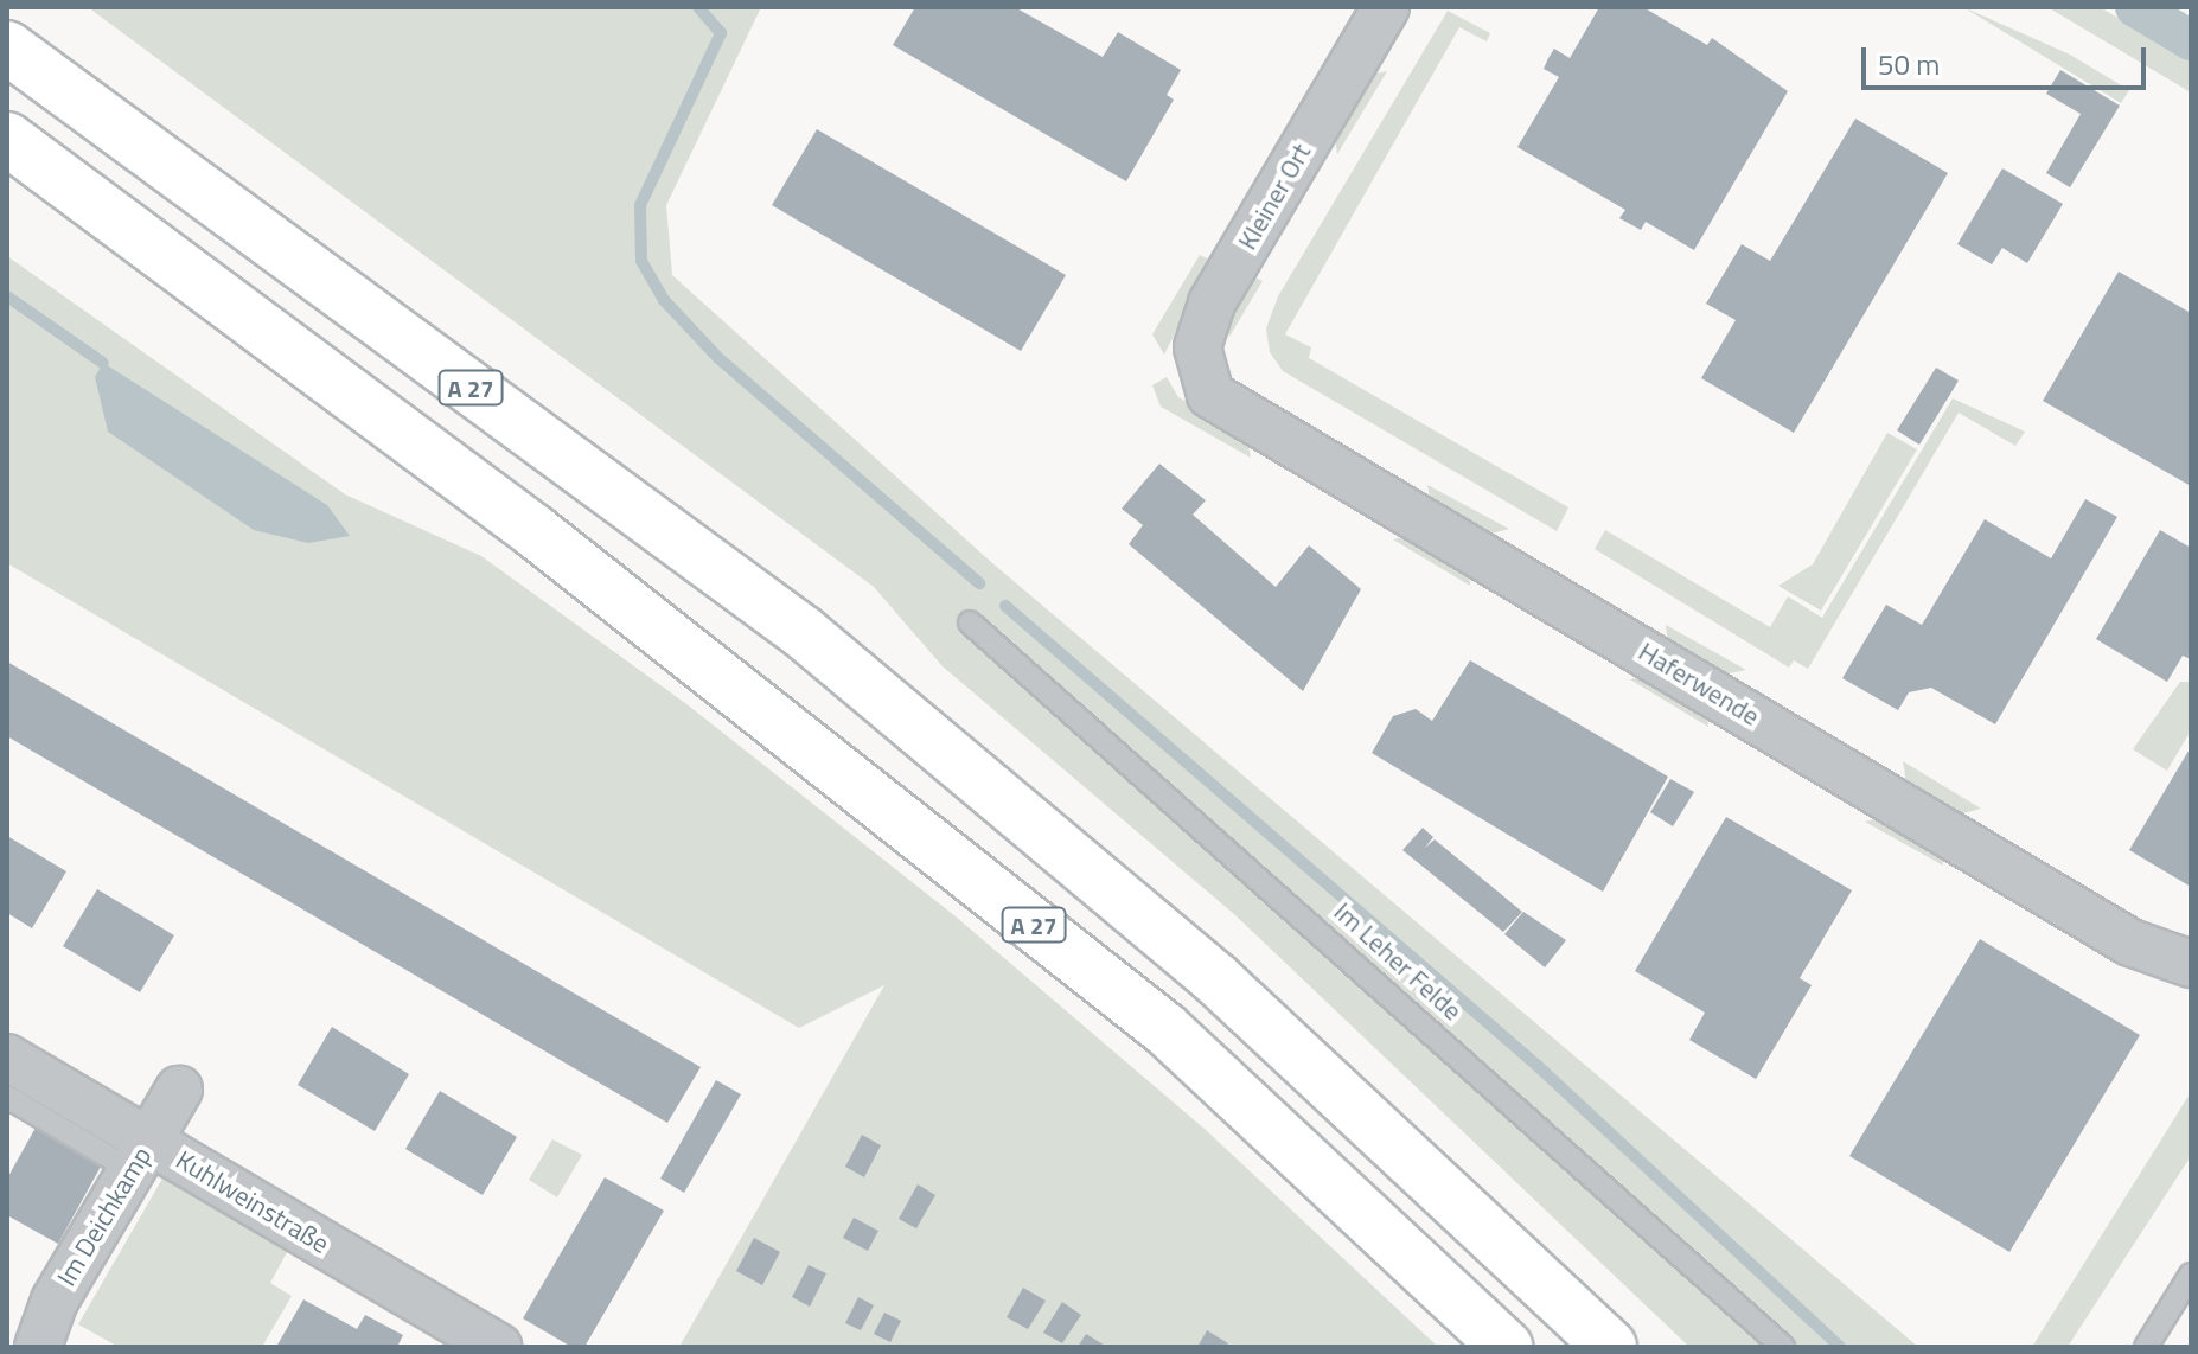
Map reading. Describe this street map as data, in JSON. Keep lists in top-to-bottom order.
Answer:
{
  "streets": {
    "highway": ["A 27"],
    "street": [
      "Kleiner Ort",
      "Haferwende",
      "Kuhlweinstraße",
      "Im Deichkamp"
    ],
    "lane": ["Im Leher Felde"]
  },
  "crossings": [
    ["Kleiner Ort", "Haferwende"],
    ["Kuhlweinstraße", "Im Deichkamp"]
  ],
  "scale_bar": "50 m"
}
